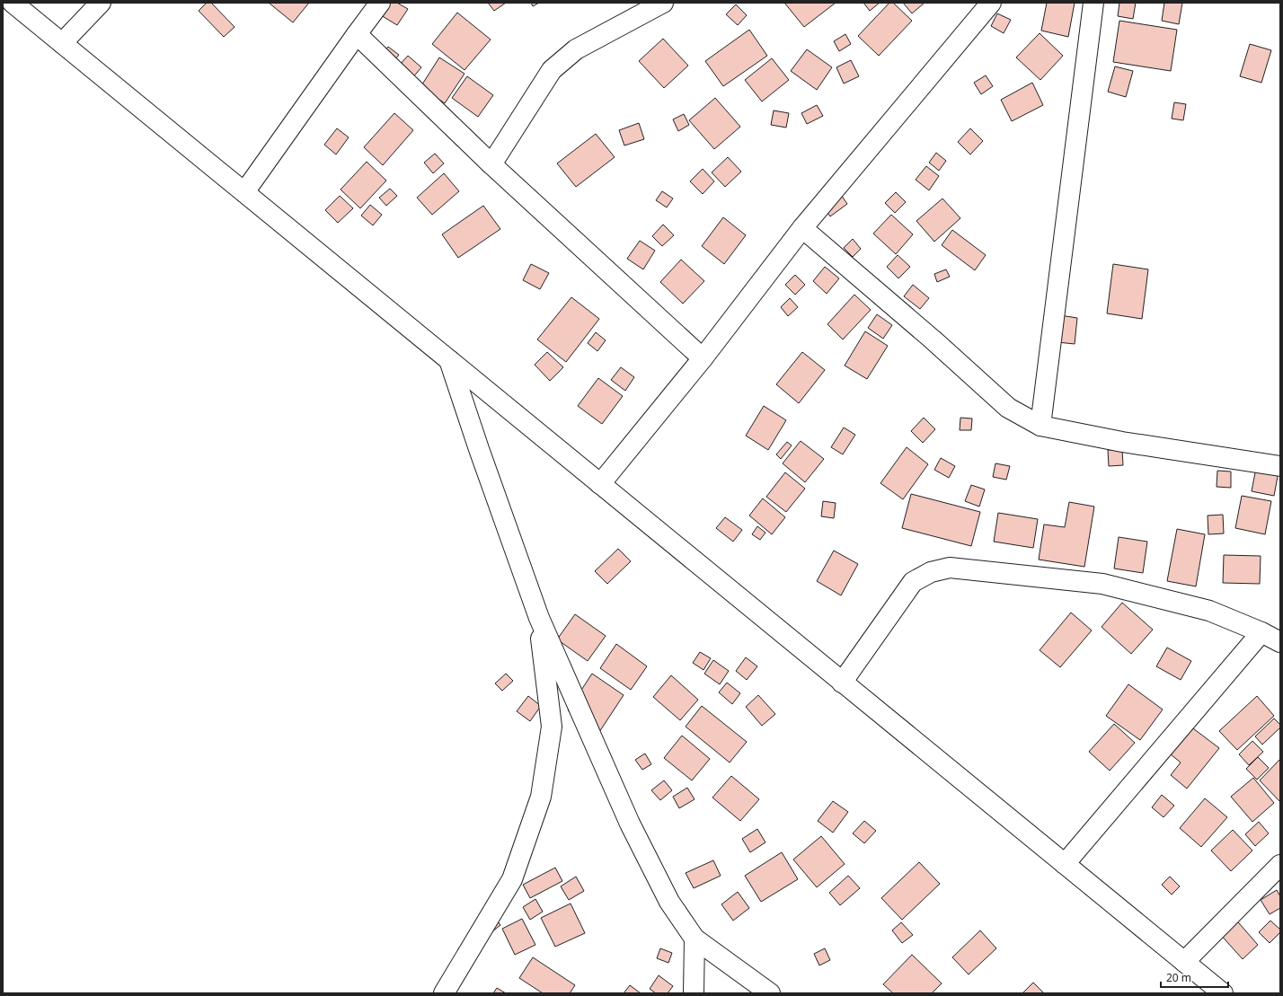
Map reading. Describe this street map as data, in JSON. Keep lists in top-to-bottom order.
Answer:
{
  "scale_bar": "20 m"
}
